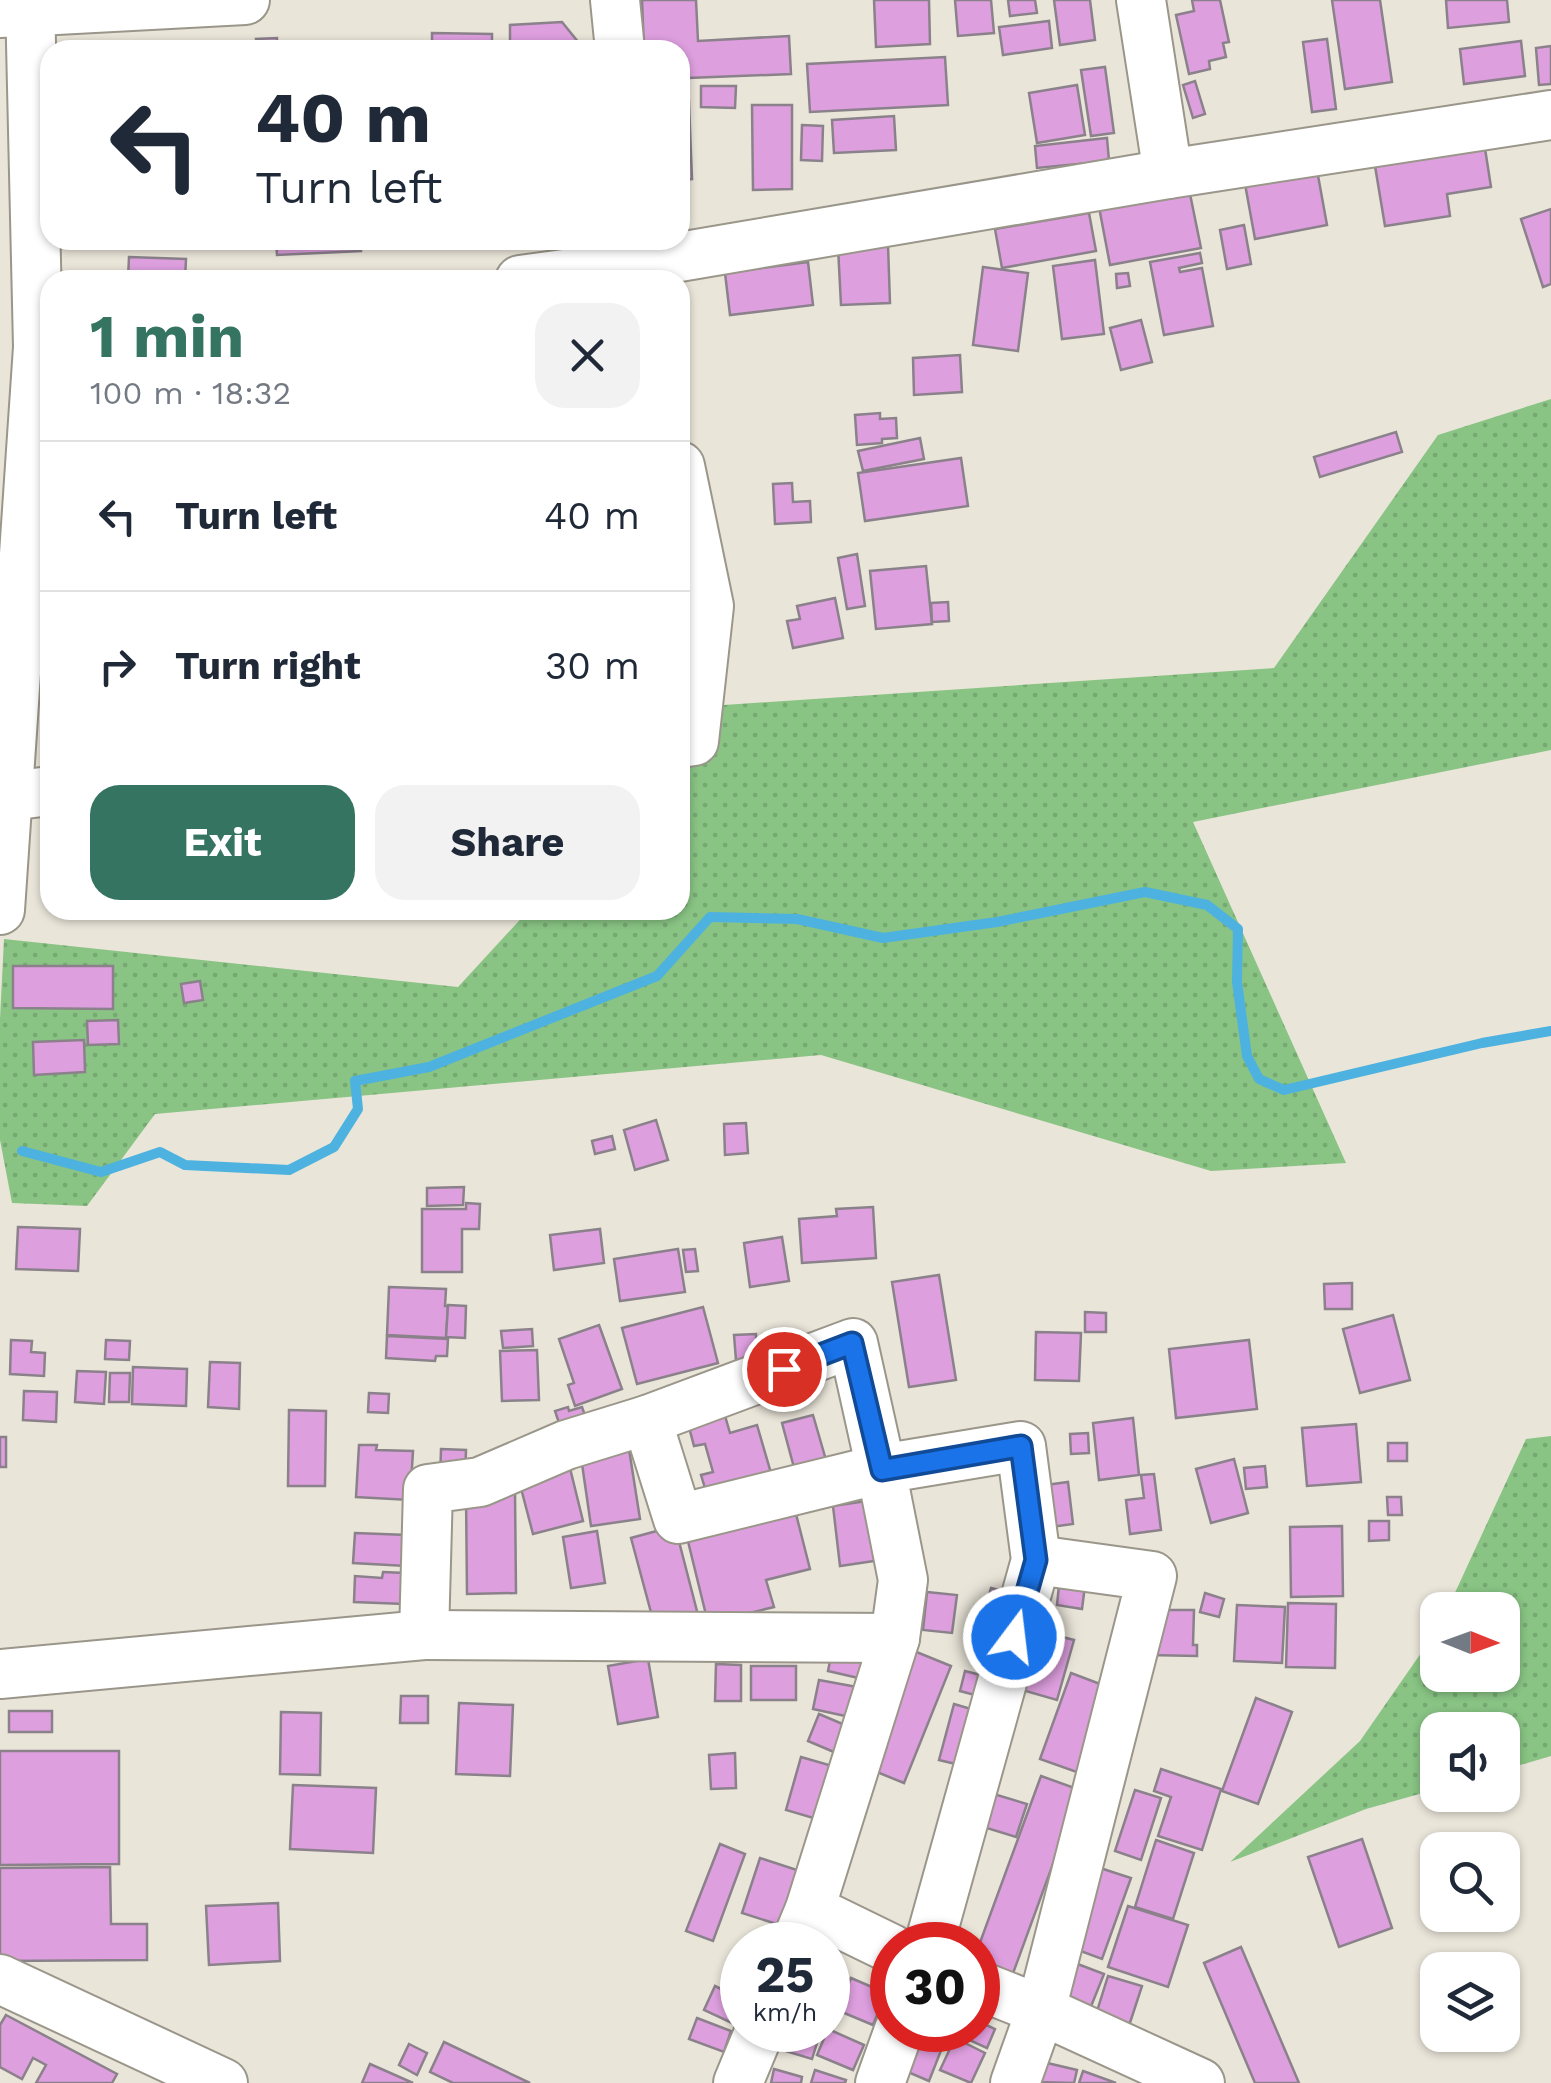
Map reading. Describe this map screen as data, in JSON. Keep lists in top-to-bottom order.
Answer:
{
  "north": "right",
  "page": {
    "turn": ["40 m", "Turn left"],
    "heading": ["1 min", "100 m · 18:32"],
    "list": [
      {
        "name": "Turn left",
        "value": "40 m"
      },
      {
        "name": "Turn right",
        "value": "30 m"
      }
    ],
    "buttons": ["Exit", "Share"],
    "speed": "25 km/h",
    "limit": "30"
  }
}
